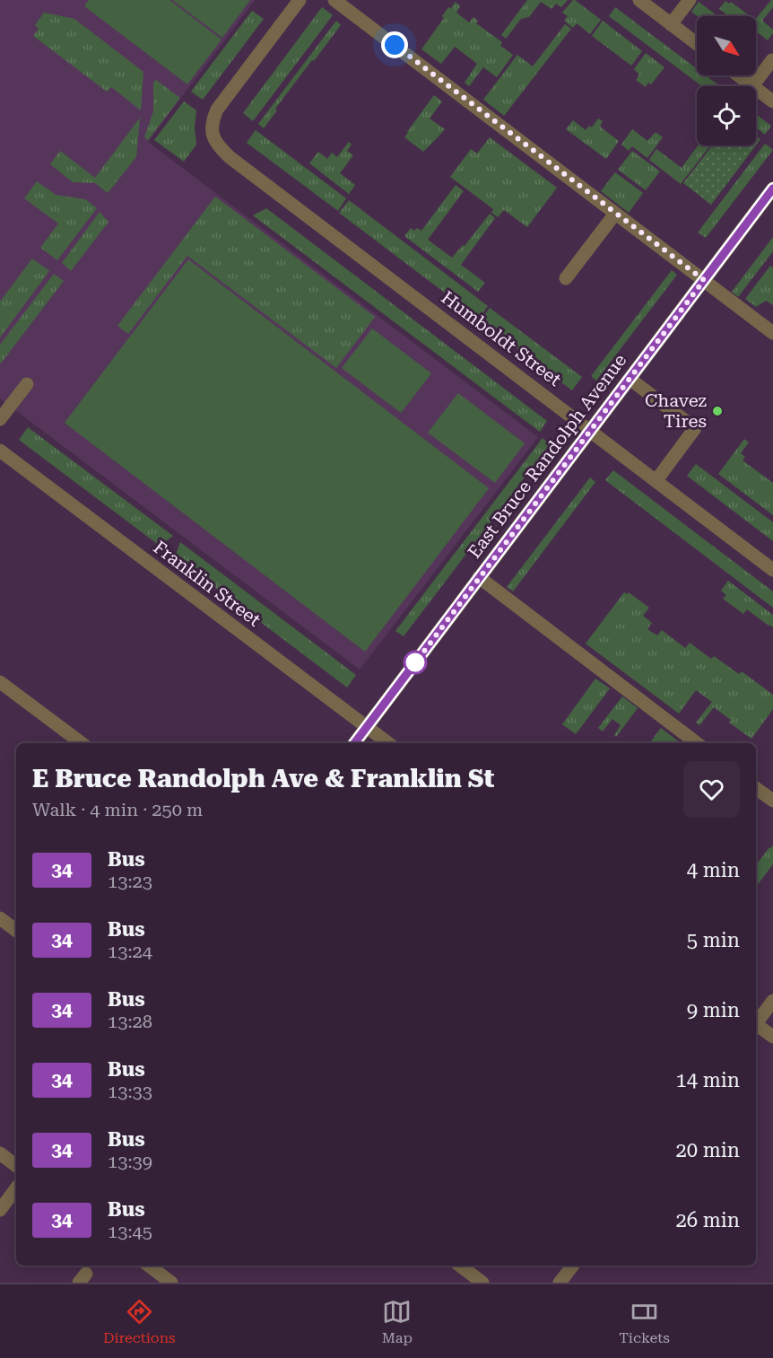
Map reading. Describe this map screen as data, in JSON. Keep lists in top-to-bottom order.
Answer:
{
  "streets": {
    "street": ["Humboldt Street", "East Bruce Randolph Avenue", "Franklin Street"]
  },
  "crossings": [
    ["Humboldt Street", "East Bruce Randolph Avenue"],
    ["East Bruce Randolph Avenue", "Franklin Street"]
  ],
  "places": ["Chavez Tires"],
  "lines": ["bus line 34"],
  "north": "bottom right",
  "page": {
    "heading": ["E Bruce Randolph Ave & Franklin St", "Walk · 4 min · 250 m"],
    "list": [
      {
        "mark": "34",
        "name": "Bus",
        "note": "13:23",
        "value": "4 min"
      },
      {
        "mark": "34",
        "name": "Bus",
        "note": "13:24",
        "value": "5 min"
      },
      {
        "mark": "34",
        "name": "Bus",
        "note": "13:28",
        "value": "9 min"
      },
      {
        "mark": "34",
        "name": "Bus",
        "note": "13:33",
        "value": "14 min"
      },
      {
        "mark": "34",
        "name": "Bus",
        "note": "13:39",
        "value": "20 min"
      },
      {
        "mark": "34",
        "name": "Bus",
        "note": "13:45",
        "value": "26 min"
      }
    ],
    "tabs": ["Directions", "Map", "Tickets"]
  }
}
